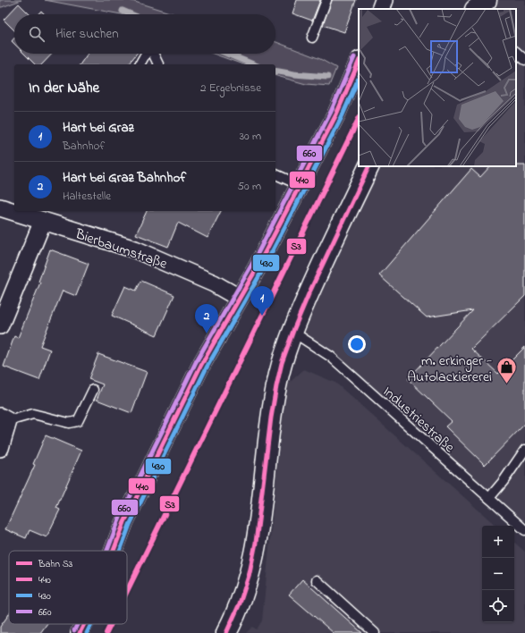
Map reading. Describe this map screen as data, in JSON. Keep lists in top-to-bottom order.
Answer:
{
  "streets": {
    "street": ["Bierbaumstraße"],
    "lane": ["Industriestraße"]
  },
  "places": {
    "shop": ["m. erkinger - Autolackiererei"]
  },
  "lines": [
    "transit line 660",
    "transit line 440",
    "transit line 430",
    "rail line S3"
  ],
  "legend": [
    "Bahn S3",
    "440",
    "430",
    "660"
  ],
  "page": {
    "search": "Hier suchen",
    "heading": ["In der Nähe", "2 Ergebnisse"],
    "list": [
      {
        "mark": "1",
        "name": "Hart bei Graz",
        "note": "Bahnhof",
        "value": "30 m"
      },
      {
        "mark": "2",
        "name": "Hart bei Graz Bahnhof",
        "note": "Haltestelle",
        "value": "50 m"
      }
    ],
    "pins": ["1", "2"],
    "map_buttons": ["+", "−"]
  }
}
